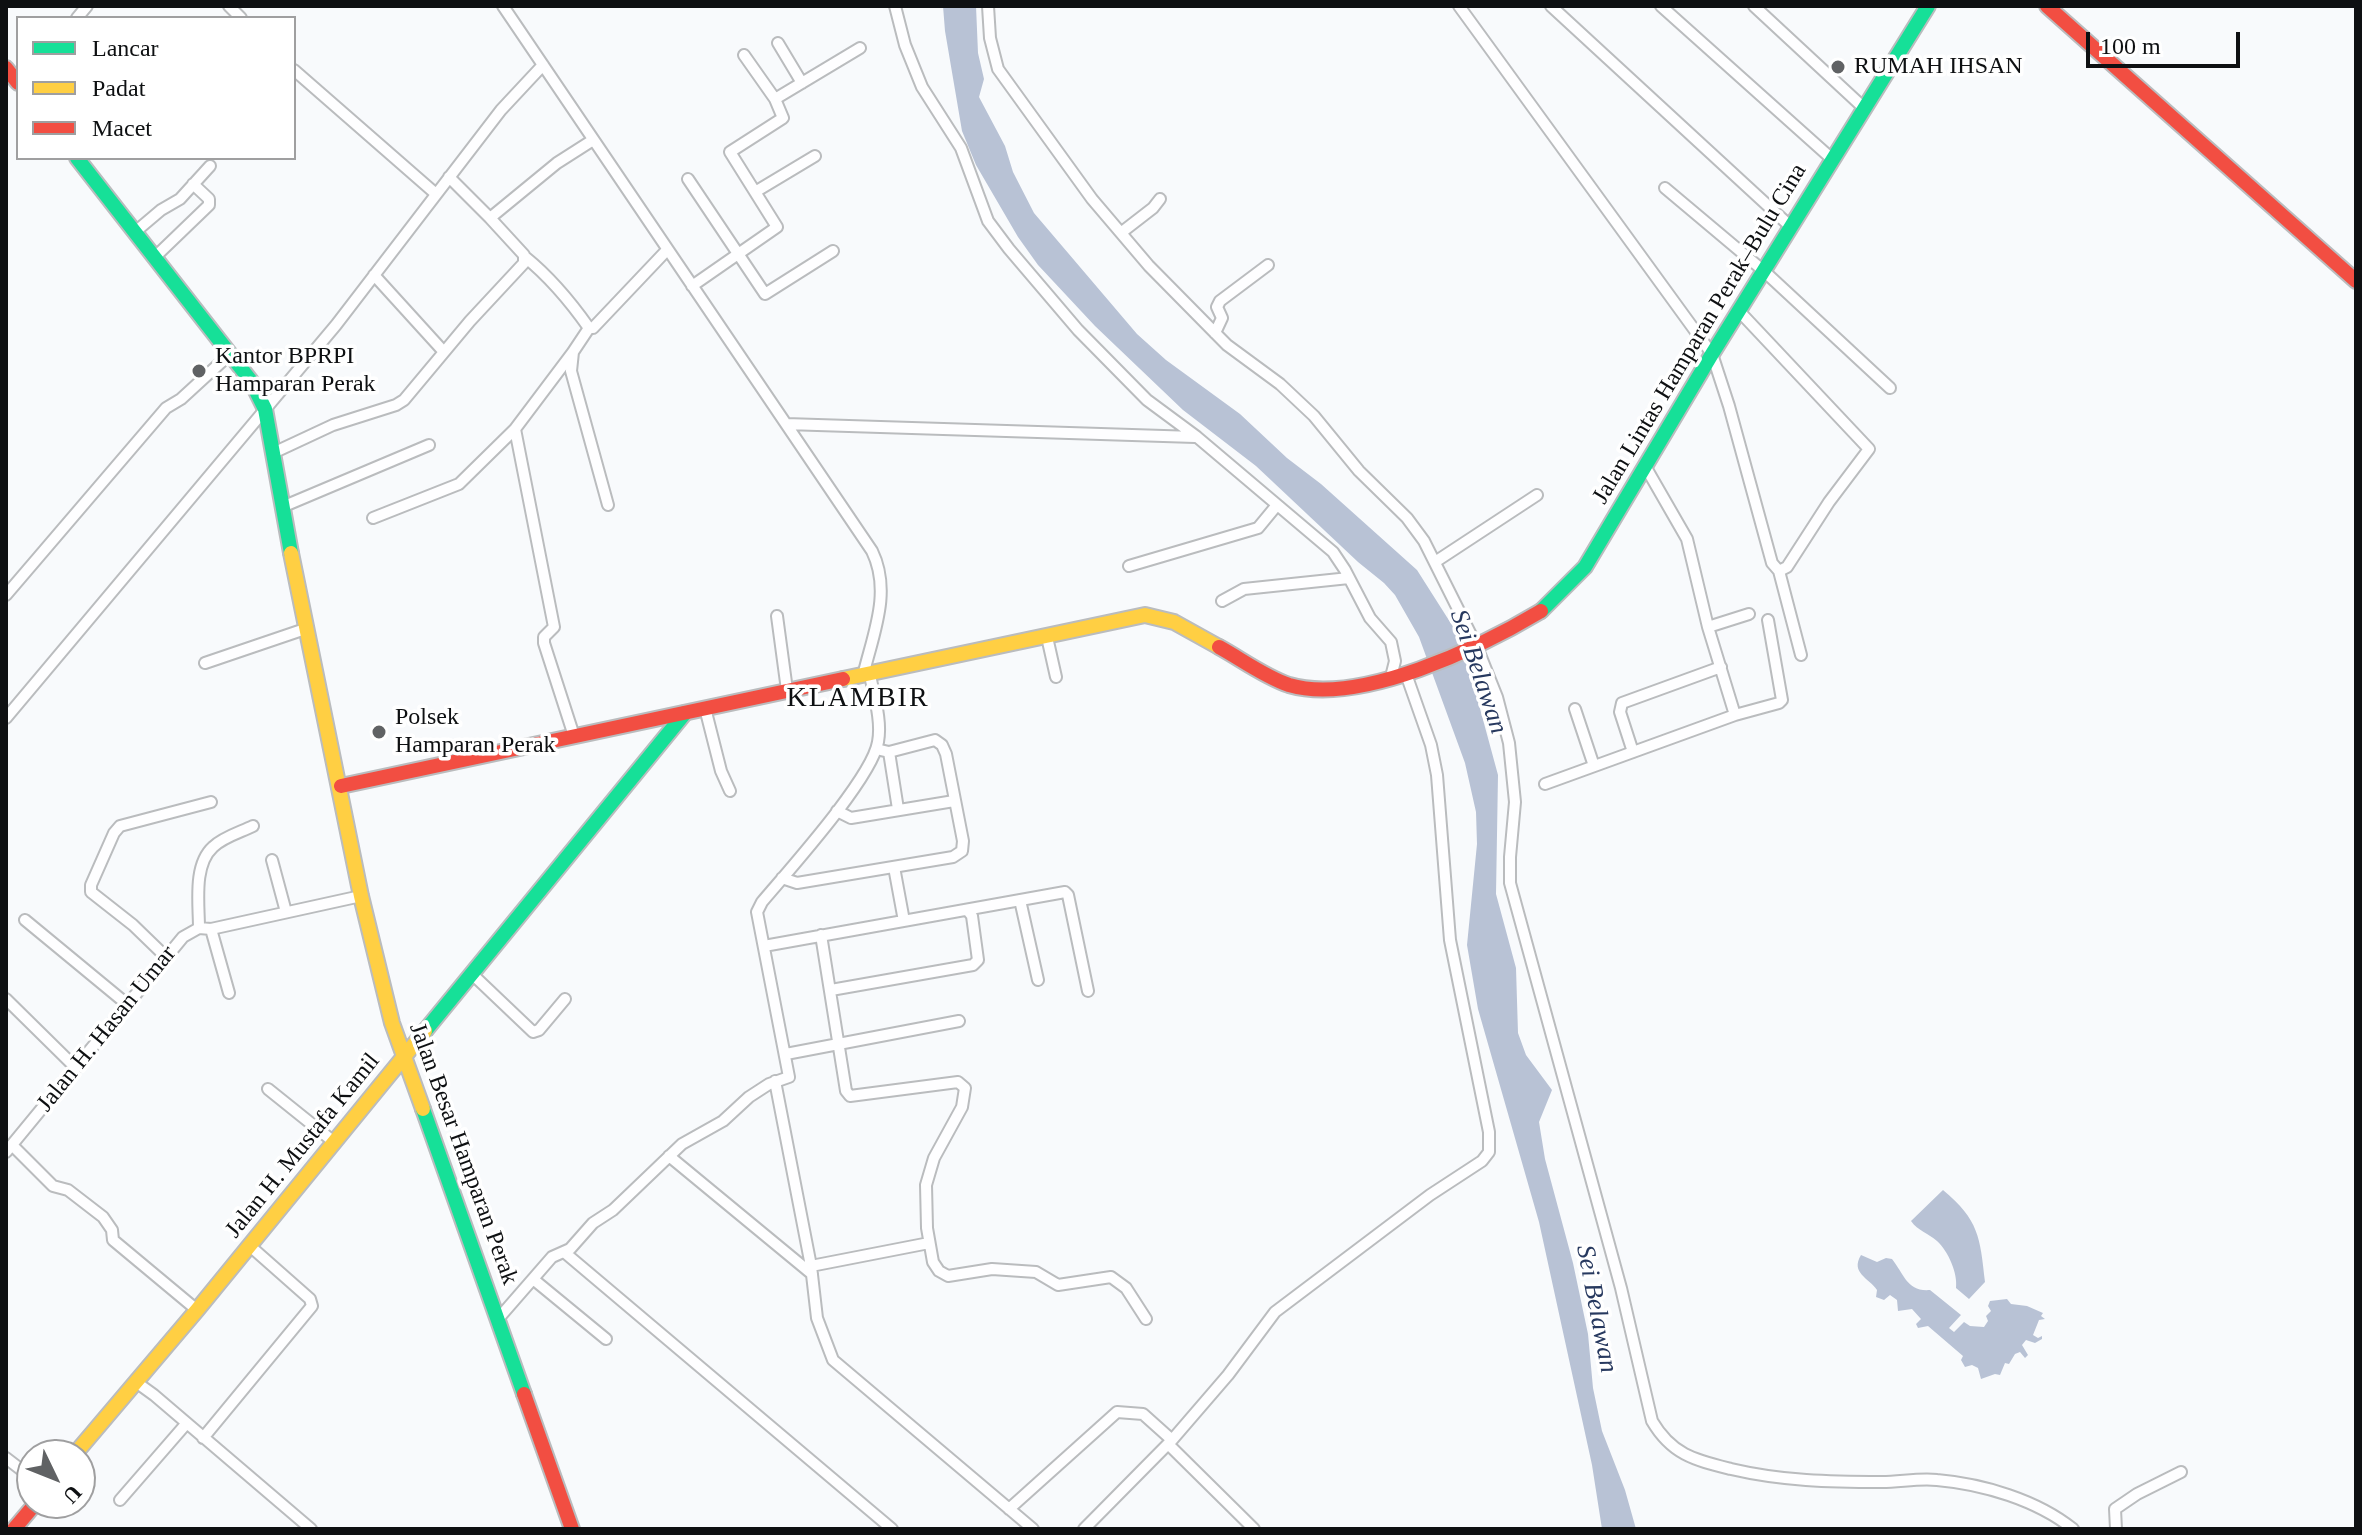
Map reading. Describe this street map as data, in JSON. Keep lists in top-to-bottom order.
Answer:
{
  "streets": {
    "main road": ["Jalan Lintas Hamparan Perak–Bulu Cina", "Jalan H. Mustafa Kamil", "Jalan Besar Hamparan Perak"],
    "street": ["Jalan H. Hasan Umar"]
  },
  "crossings": [
    ["Jalan H. Hasan Umar", "Jalan Besar Hamparan Perak"],
    ["Jalan H. Mustafa Kamil", "Jalan Besar Hamparan Perak"]
  ],
  "districts": ["KLAMBIR"],
  "water": ["Sei Belawan"],
  "places": ["RUMAH IHSAN", "Kantor BPRPI Hamparan Perak", "Polsek Hamparan Perak"],
  "legend": ["Lancar", "Padat", "Macet"],
  "scale_bar": "100 m",
  "north": "bottom right"
}
